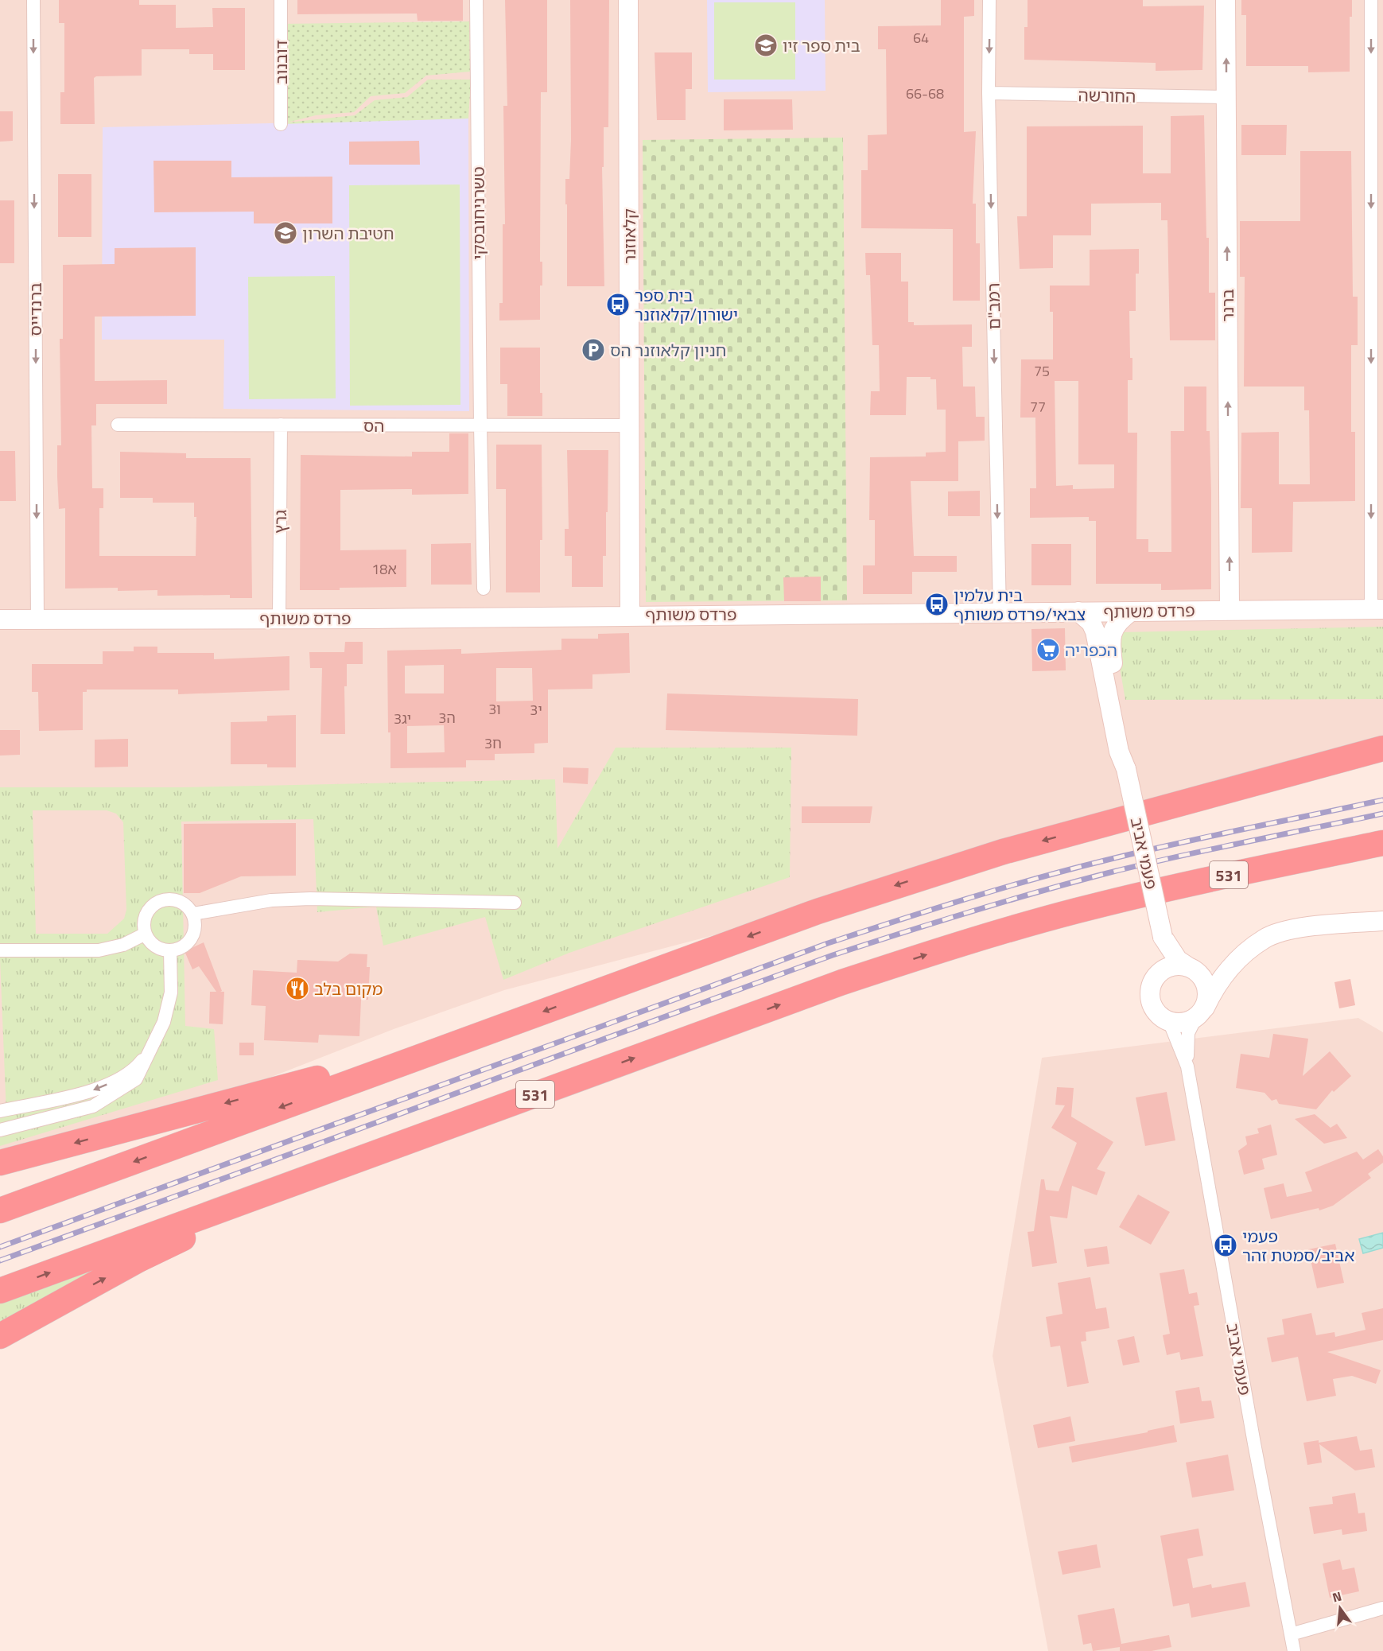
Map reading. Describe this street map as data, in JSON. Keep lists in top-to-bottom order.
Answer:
{
  "streets": {
    "highway": ["531"],
    "street": [
      "דובנוב",
      "החורשה",
      "טשרניחובסקי",
      "קלאוזנר",
      "ברנר",
      "רמב\"ם",
      "ברנדייס",
      "הס",
      "גרץ",
      "פרדס משותף",
      "פעמי אביב"
    ]
  },
  "crossings": [
    ["החורשה", "ברנר"],
    ["החורשה", "רמב\"ם"],
    ["טשרניחובסקי", "הס"],
    ["קלאוזנר", "הס"],
    ["קלאוזנר", "פרדס משותף"],
    ["ברנר", "פרדס משותף"],
    ["רמב\"ם", "פרדס משותף"],
    ["ברנדייס", "פרדס משותף"],
    ["הס", "גרץ"],
    ["גרץ", "פרדס משותף"],
    ["פרדס משותף", "פעמי אביב"]
  ],
  "one_way": ["רמב\"ם", "ברנדייס"],
  "places": {
    "school or university": ["בית ספר זיו", "חטיבת השרון"],
    "bus stop": ["בית ספר ישורון/קלאוזנר", "בית עלמין צבאי/פרדס משותף", "פעמי אביב/סמטת זהר"],
    "parking": ["חניון קלאוזנר הס"],
    "supermarket": ["הכפריה"],
    "restaurant": ["מקום בלב"]
  },
  "house_numbers": [
    "64",
    "66-68",
    "75",
    "77",
    "18א",
    "3ו",
    "3י",
    "3ה",
    "3יג",
    "3ח"
  ],
  "north": "top"
}
